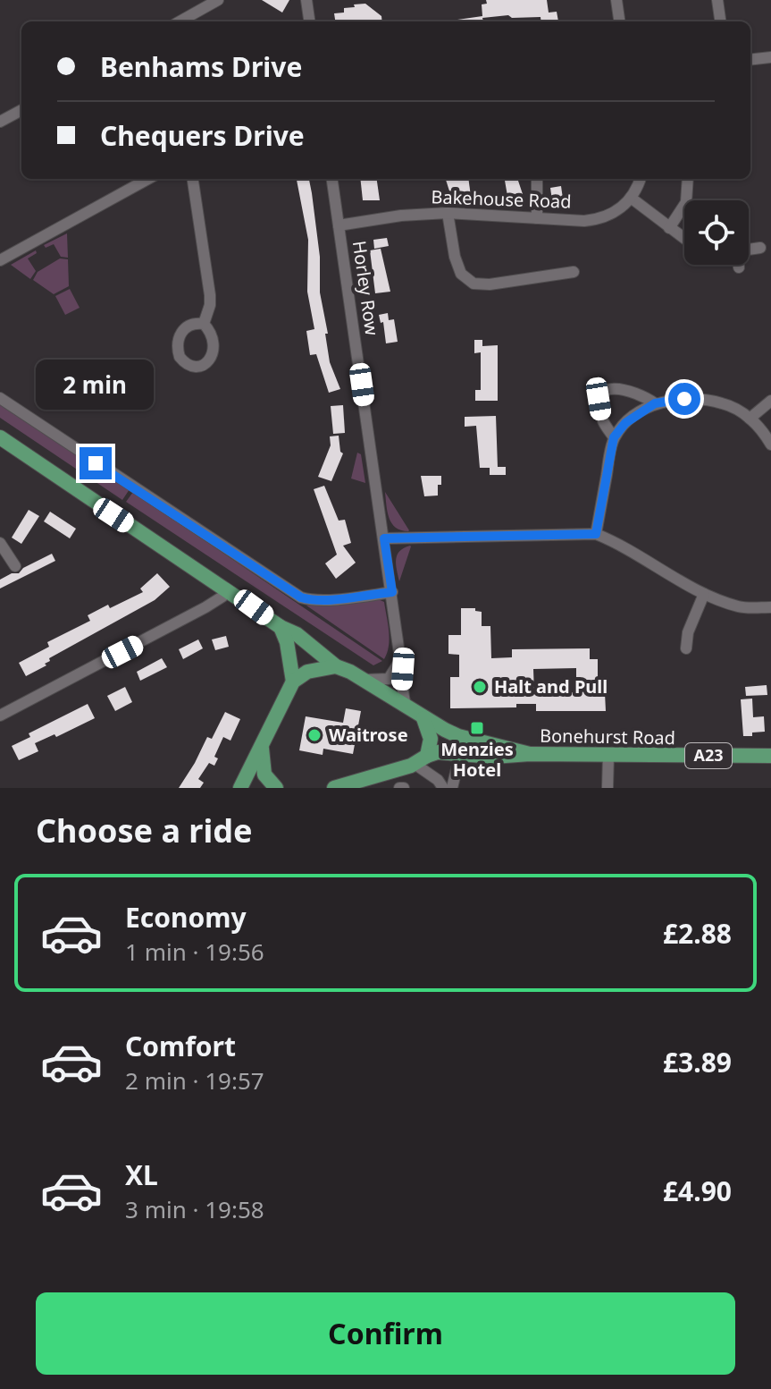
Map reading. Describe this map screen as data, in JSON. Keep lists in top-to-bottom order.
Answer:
{
  "streets": {
    "main road": ["Bonehurst Road", "A23"],
    "street": ["Bakehouse Road", "Horley Row"]
  },
  "crossings": [
    ["Bakehouse Road", "Horley Row"],
    ["Horley Row", "A23"],
    ["Bonehurst Road", "A23"]
  ],
  "places": {
    "other": ["Halt and Pull", "Waitrose"],
    "transit": ["Menzies Hotel"]
  },
  "page": {
    "banner": ["Benhams Drive", "Chequers Drive"],
    "bubble": "2 min",
    "heading": "Choose a ride",
    "list": [
      {
        "name": "Economy",
        "note": "1 min · 19:56",
        "value": "£2.88"
      },
      {
        "name": "Comfort",
        "note": "2 min · 19:57",
        "value": "£3.89"
      },
      {
        "name": "XL",
        "note": "3 min · 19:58",
        "value": "£4.90"
      }
    ],
    "buttons": "Confirm"
  }
}
